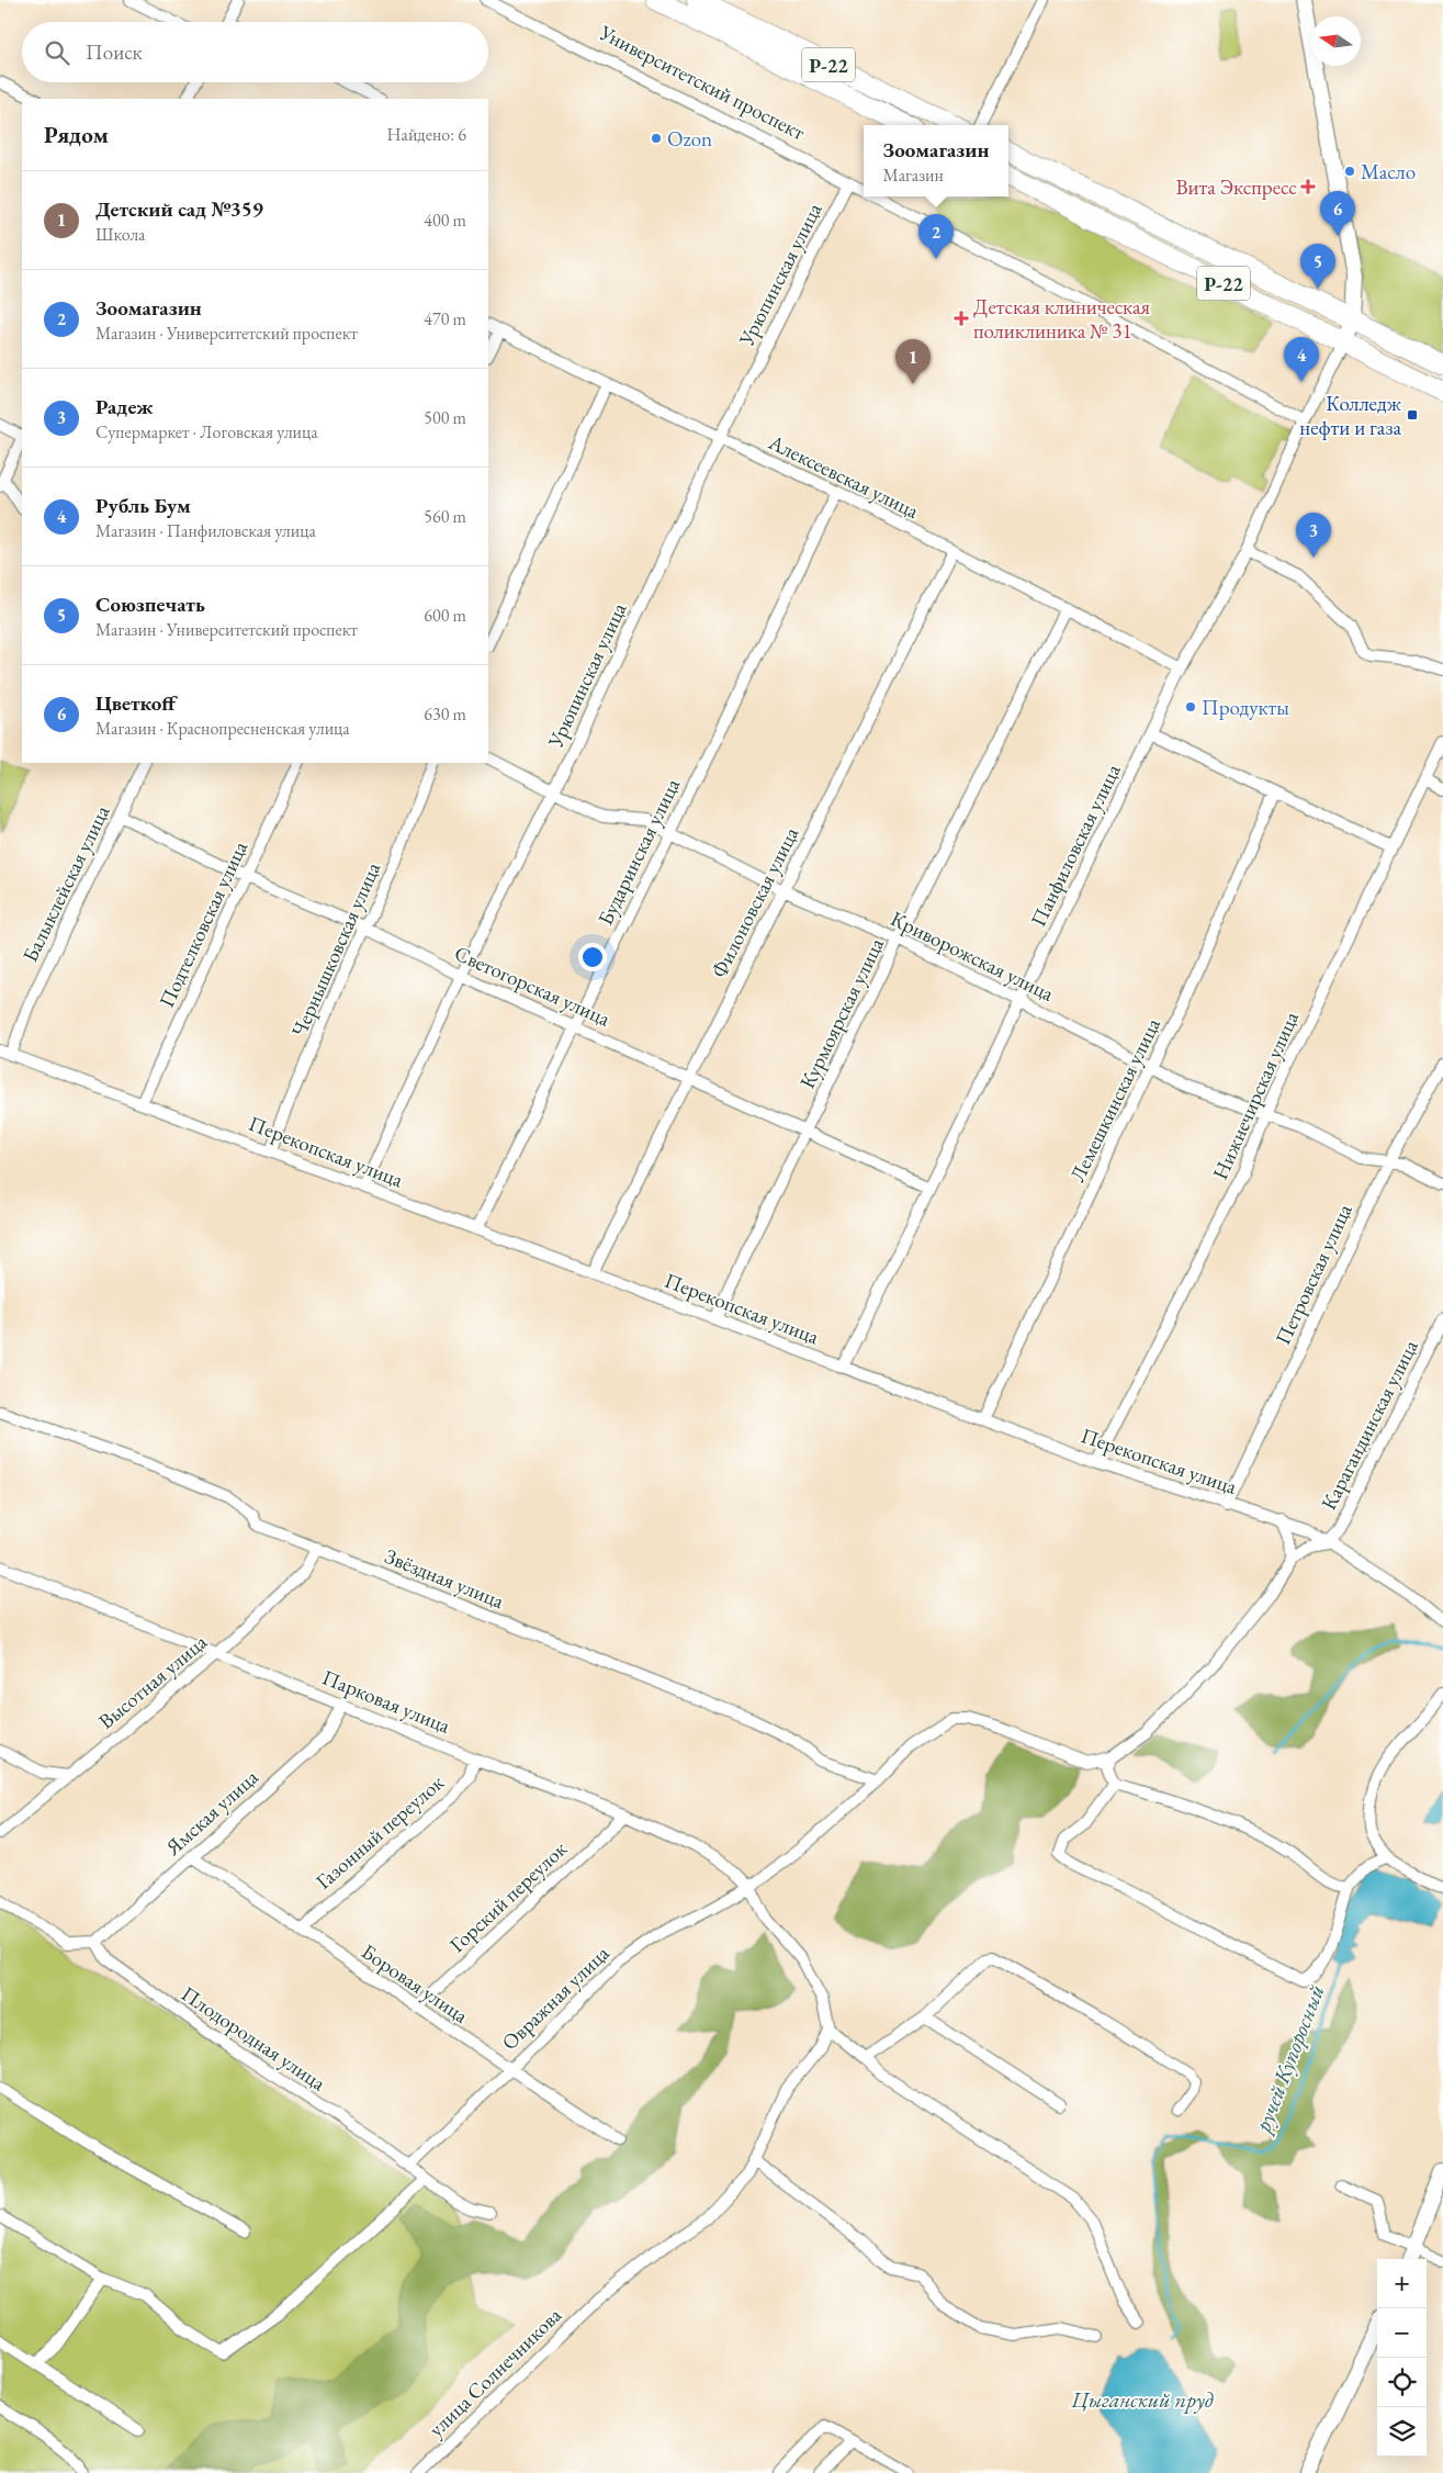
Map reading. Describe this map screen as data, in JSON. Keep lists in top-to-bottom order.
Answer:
{
  "streets": {
    "highway": ["Р-22"],
    "street": [
      "Университетский проспект",
      "Урюпинская улица",
      "Алексеевская улица",
      "Панфиловская улица",
      "Бударинская улица",
      "Балыклейская улица",
      "Филоновская улица",
      "Подтелковская улица",
      "Чернышковская улица",
      "Криворожская улица",
      "Светогорская улица",
      "Курмоярская улица",
      "Нижнечирская улица",
      "Лемешкинская улица",
      "Перекопская улица",
      "Петровская улица",
      "Карагандинская улица",
      "Звёздная улица",
      "Высотная улица",
      "Парковая улица",
      "Ямская улица",
      "Газонный переулок",
      "Горский переулок",
      "Боровая улица",
      "Овражная улица",
      "Плодородная улица",
      "улица Солнечникова"
    ]
  },
  "crossings": [
    ["Р-22", "Панфиловская улица"],
    ["Университетский проспект", "Урюпинская улица"],
    ["Университетский проспект", "Панфиловская улица"],
    ["Урюпинская улица", "Алексеевская улица"],
    ["Урюпинская улица", "Криворожская улица"],
    ["Урюпинская улица", "Светогорская улица"],
    ["Урюпинская улица", "Перекопская улица"],
    ["Алексеевская улица", "Панфиловская улица"],
    ["Алексеевская улица", "Бударинская улица"],
    ["Алексеевская улица", "Филоновская улица"],
    ["Алексеевская улица", "Курмоярская улица"],
    ["Панфиловская улица", "Криворожская улица"],
    ["Панфиловская улица", "Светогорская улица"],
    ["Панфиловская улица", "Перекопская улица"],
    ["Бударинская улица", "Криворожская улица"],
    ["Бударинская улица", "Светогорская улица"],
    ["Бударинская улица", "Перекопская улица"],
    ["Балыклейская улица", "Светогорская улица"],
    ["Балыклейская улица", "Перекопская улица"],
    ["Филоновская улица", "Криворожская улица"],
    ["Филоновская улица", "Светогорская улица"],
    ["Филоновская улица", "Перекопская улица"],
    ["Подтелковская улица", "Светогорская улица"],
    ["Подтелковская улица", "Перекопская улица"],
    ["Чернышковская улица", "Светогорская улица"],
    ["Чернышковская улица", "Перекопская улица"],
    ["Криворожская улица", "Курмоярская улица"],
    ["Криворожская улица", "Нижнечирская улица"],
    ["Криворожская улица", "Лемешкинская улица"],
    ["Криворожская улица", "Петровская улица"],
    ["Светогорская улица", "Курмоярская улица"],
    ["Курмоярская улица", "Перекопская улица"],
    ["Нижнечирская улица", "Перекопская улица"],
    ["Лемешкинская улица", "Перекопская улица"],
    ["Перекопская улица", "Петровская улица"],
    ["Перекопская улица", "Карагандинская улица"],
    ["Звёздная улица", "Высотная улица"],
    ["Звёздная улица", "Овражная улица"],
    ["Высотная улица", "Парковая улица"],
    ["Парковая улица", "Ямская улица"],
    ["Парковая улица", "Газонный переулок"],
    ["Парковая улица", "Горский переулок"],
    ["Парковая улица", "Овражная улица"],
    ["Ямская улица", "Боровая улица"],
    ["Ямская улица", "Плодородная улица"],
    ["Газонный переулок", "Боровая улица"],
    ["Горский переулок", "Боровая улица"],
    ["Боровая улица", "Овражная улица"],
    ["Овражная улица", "Плодородная улица"]
  ],
  "water": ["ручей Купоросный", "Цыганский пруд"],
  "places": {
    "other": ["Ozon", "Масло", "Продукты"],
    "health": ["Вита Экспресс", "Детская клиническая поликлиника № 31"],
    "transit": ["Колледж нефти и газа"]
  },
  "north": "left",
  "page": {
    "search": "Поиск",
    "heading": ["Рядом", "Найдено: 6"],
    "popup": ["Зоомагазин", "Магазин"],
    "list": [
      {
        "mark": "1",
        "name": "Детский сад №359",
        "note": "Школа",
        "value": "400 m"
      },
      {
        "mark": "2",
        "name": "Зоомагазин",
        "note": "Магазин · Университетский проспект",
        "value": "470 m"
      },
      {
        "mark": "3",
        "name": "Радеж",
        "note": "Супермаркет · Логовская улица",
        "value": "500 m"
      },
      {
        "mark": "4",
        "name": "Рубль Бум",
        "note": "Магазин · Панфиловская улица",
        "value": "560 m"
      },
      {
        "mark": "5",
        "name": "Союзпечать",
        "note": "Магазин · Университетский проспект",
        "value": "600 m"
      },
      {
        "mark": "6",
        "name": "Цветкоff",
        "note": "Магазин · Краснопресненская улица",
        "value": "630 m"
      }
    ],
    "pins": [
      "6",
      "2",
      "5",
      "4",
      "1",
      "3"
    ],
    "map_buttons": ["+", "−"]
  }
}
